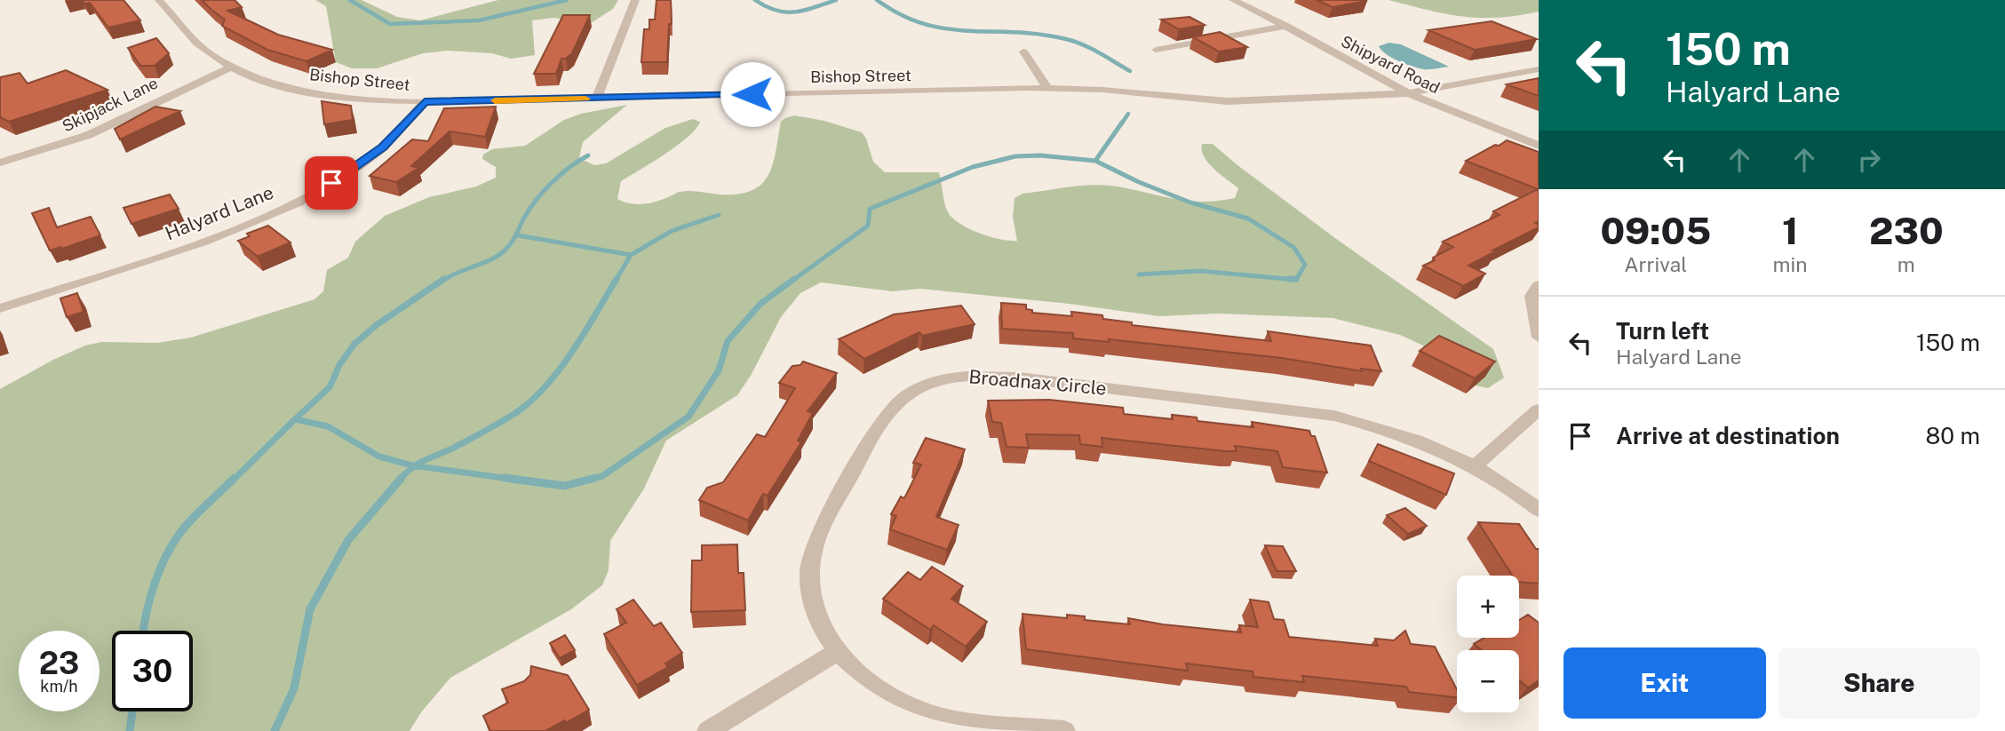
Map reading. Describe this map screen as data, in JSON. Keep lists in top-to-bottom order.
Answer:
{
  "streets": {
    "street": [
      "Shipyard Road",
      "Bishop Street",
      "Skipjack Lane",
      "Halyard Lane",
      "Broadnax Circle"
    ]
  },
  "crossings": [
    ["Shipyard Road", "Bishop Street"],
    ["Bishop Street", "Skipjack Lane"],
    ["Bishop Street", "Halyard Lane"]
  ],
  "page": {
    "turn": ["150 m", "Halyard Lane"],
    "eta": [
      "09:05",
      "Arrival",
      "1",
      "min",
      "230",
      "m"
    ],
    "list": [
      {
        "name": "Turn left",
        "note": "Halyard Lane",
        "value": "150 m"
      },
      {
        "name": "Arrive at destination",
        "value": "80 m"
      }
    ],
    "map_buttons": ["+", "−"],
    "speed": "23 km/h",
    "limit": "30",
    "buttons": ["Exit", "Share"]
  }
}
